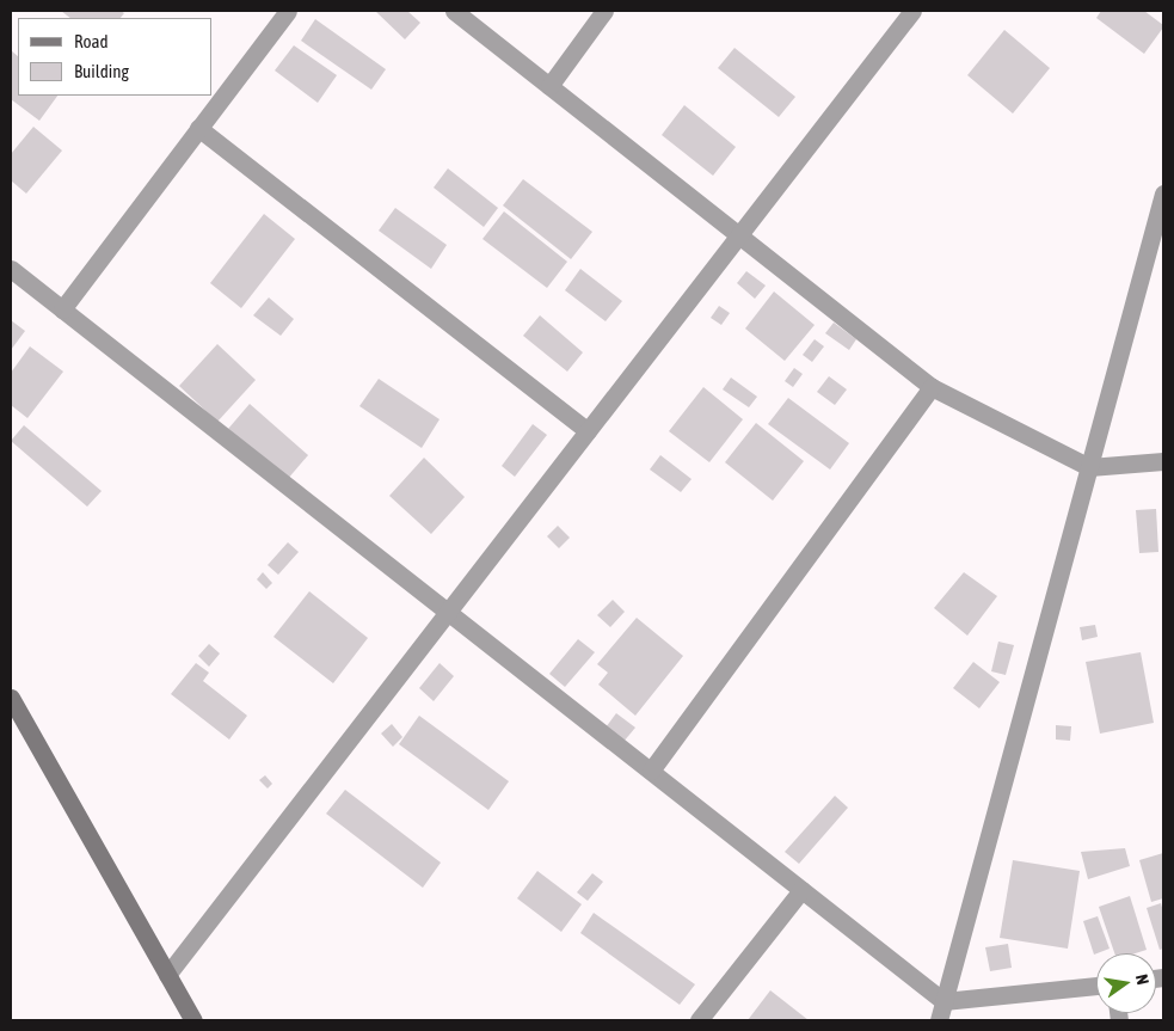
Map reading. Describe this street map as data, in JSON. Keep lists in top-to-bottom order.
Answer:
{
  "legend": ["Road", "Building"],
  "north": "right"
}
